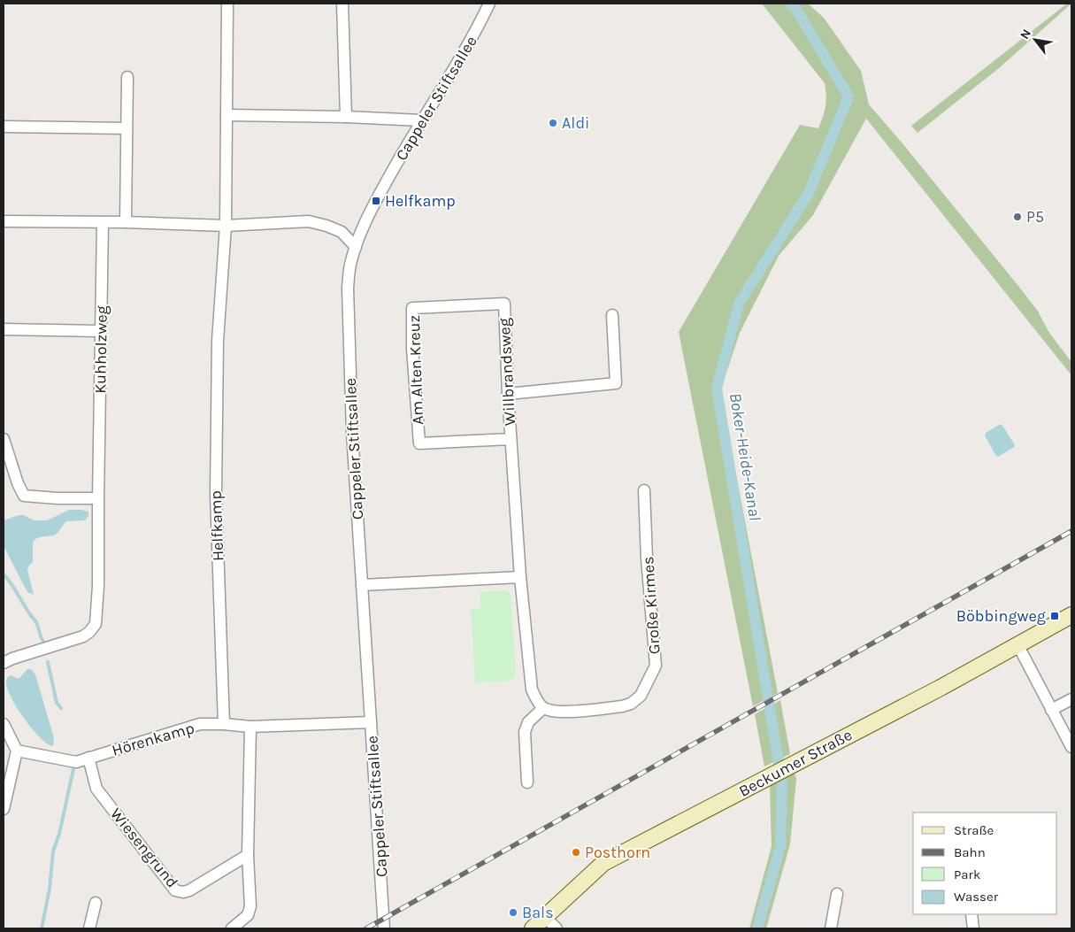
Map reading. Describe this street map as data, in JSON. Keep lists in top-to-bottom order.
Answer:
{
  "streets": {
    "main road": ["Beckumer Straße"],
    "street": [
      "Cappeler Stiftsallee",
      "Kuhholzweg",
      "Am Alten Kreuz",
      "Willbrandsweg",
      "Helfkamp",
      "Große Kirmes",
      "Hörenkamp",
      "Wiesengrund"
    ]
  },
  "crossings": [
    ["Cappeler Stiftsallee", "Hörenkamp"],
    ["Am Alten Kreuz", "Willbrandsweg"],
    ["Helfkamp", "Hörenkamp"],
    ["Hörenkamp", "Wiesengrund"]
  ],
  "water": ["Boker-Heide-Kanal"],
  "places": {
    "other": [
      "Aldi",
      "P5",
      "Posthorn",
      "Bals"
    ],
    "transit": ["Helfkamp", "Böbbingweg"]
  },
  "legend": [
    "Straße",
    "Bahn",
    "Park",
    "Wasser"
  ],
  "north": "top left"
}
